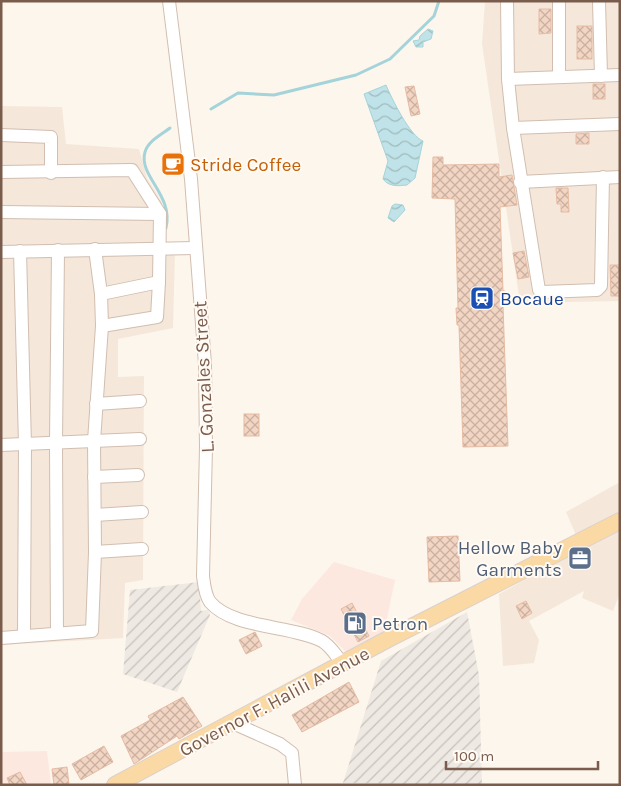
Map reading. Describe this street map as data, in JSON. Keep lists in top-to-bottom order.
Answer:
{
  "streets": {
    "main road": ["Governor F. Halili Avenue"],
    "street": ["L. Gonzales Street"]
  },
  "crossings": [
    ["L. Gonzales Street", "Governor F. Halili Avenue"]
  ],
  "places": {
    "cafe": ["Stride Coffee"],
    "station": ["Bocaue"],
    "office": ["Hellow Baby Garments"],
    "fuel station": ["Petron"]
  },
  "scale_bar": "100 m"
}
